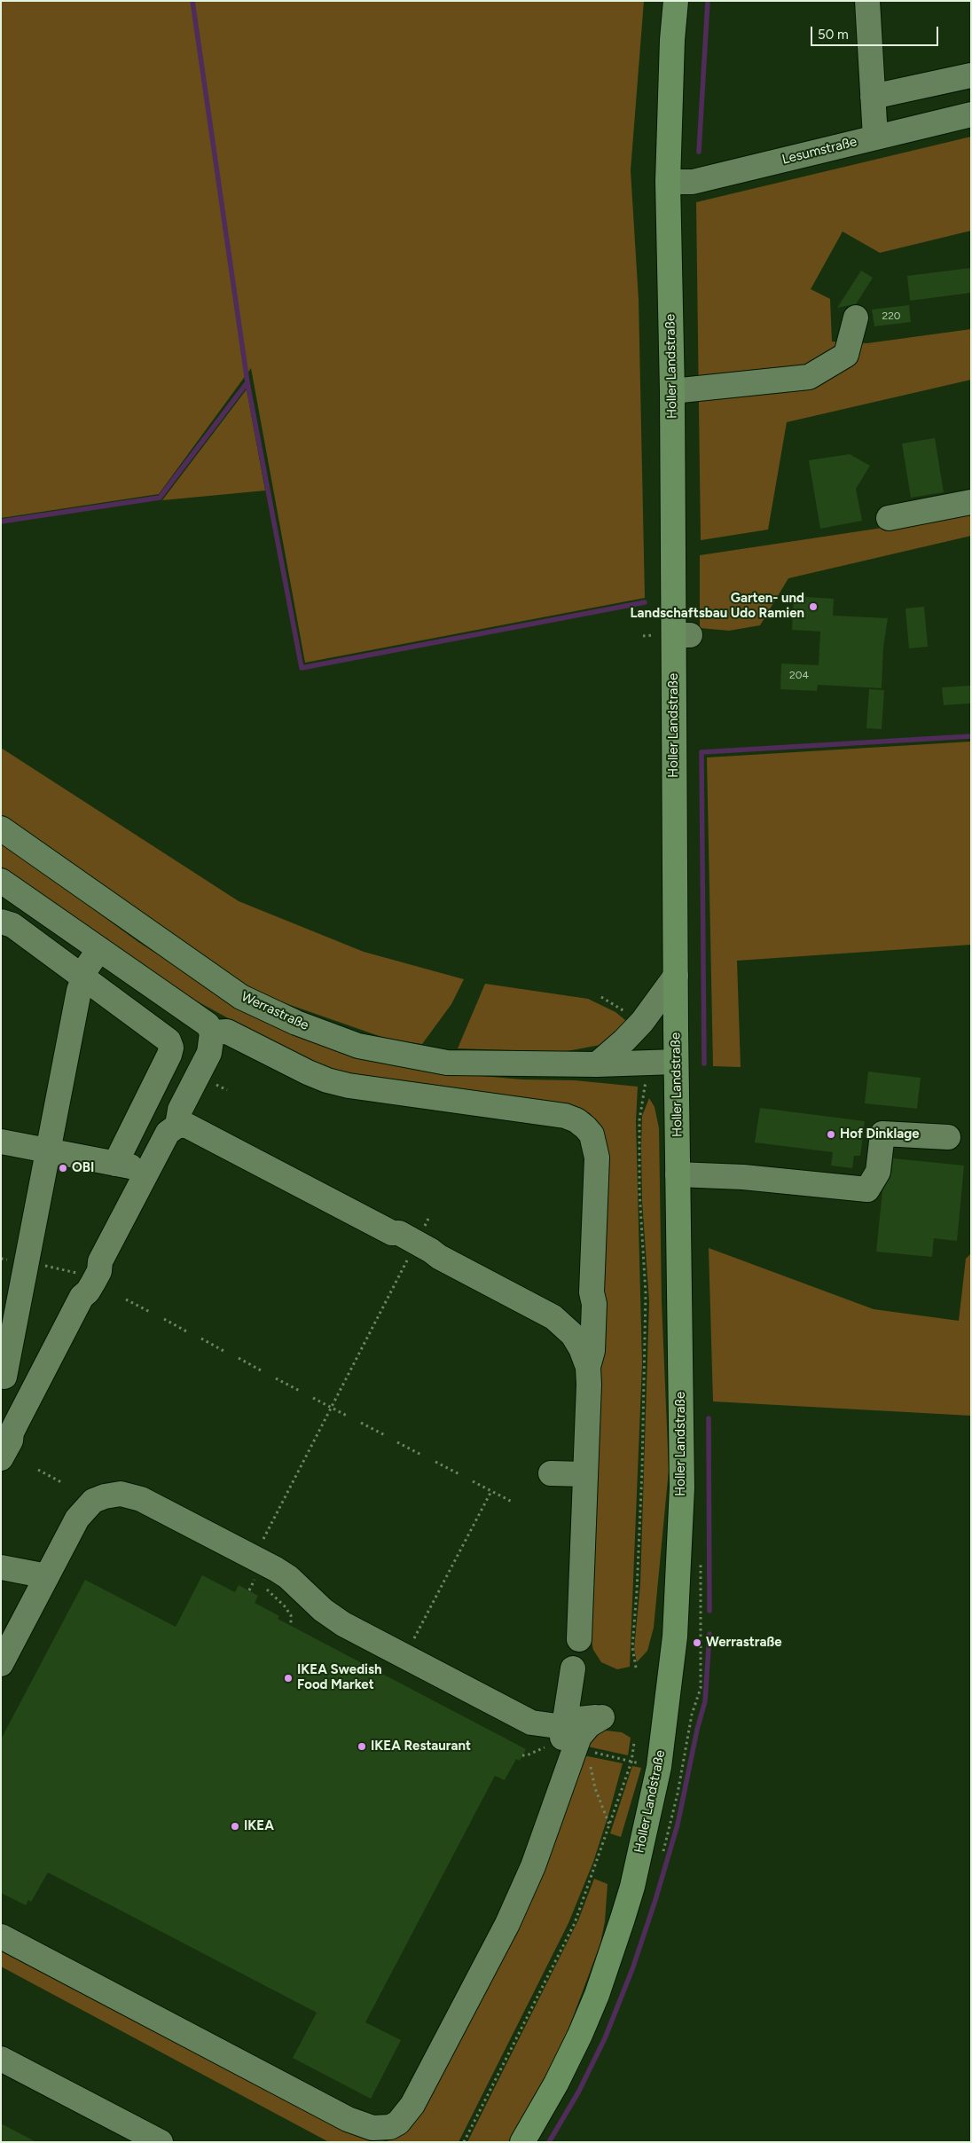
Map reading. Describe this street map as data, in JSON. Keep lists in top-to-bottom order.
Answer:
{
  "streets": {
    "main road": ["Holler Landstraße"],
    "street": ["Lesumstraße", "Werrastraße"]
  },
  "crossings": [
    ["Lesumstraße", "Holler Landstraße"],
    ["Holler Landstraße", "Werrastraße"]
  ],
  "places": [
    "Garten- und Landschaftsbau Udo Ramien",
    "Hof Dinklage",
    "OBI",
    "Werrastraße",
    "IKEA Swedish Food Market",
    "IKEA Restaurant",
    "IKEA"
  ],
  "house_numbers": ["220", "204"],
  "scale_bar": "50 m"
}
